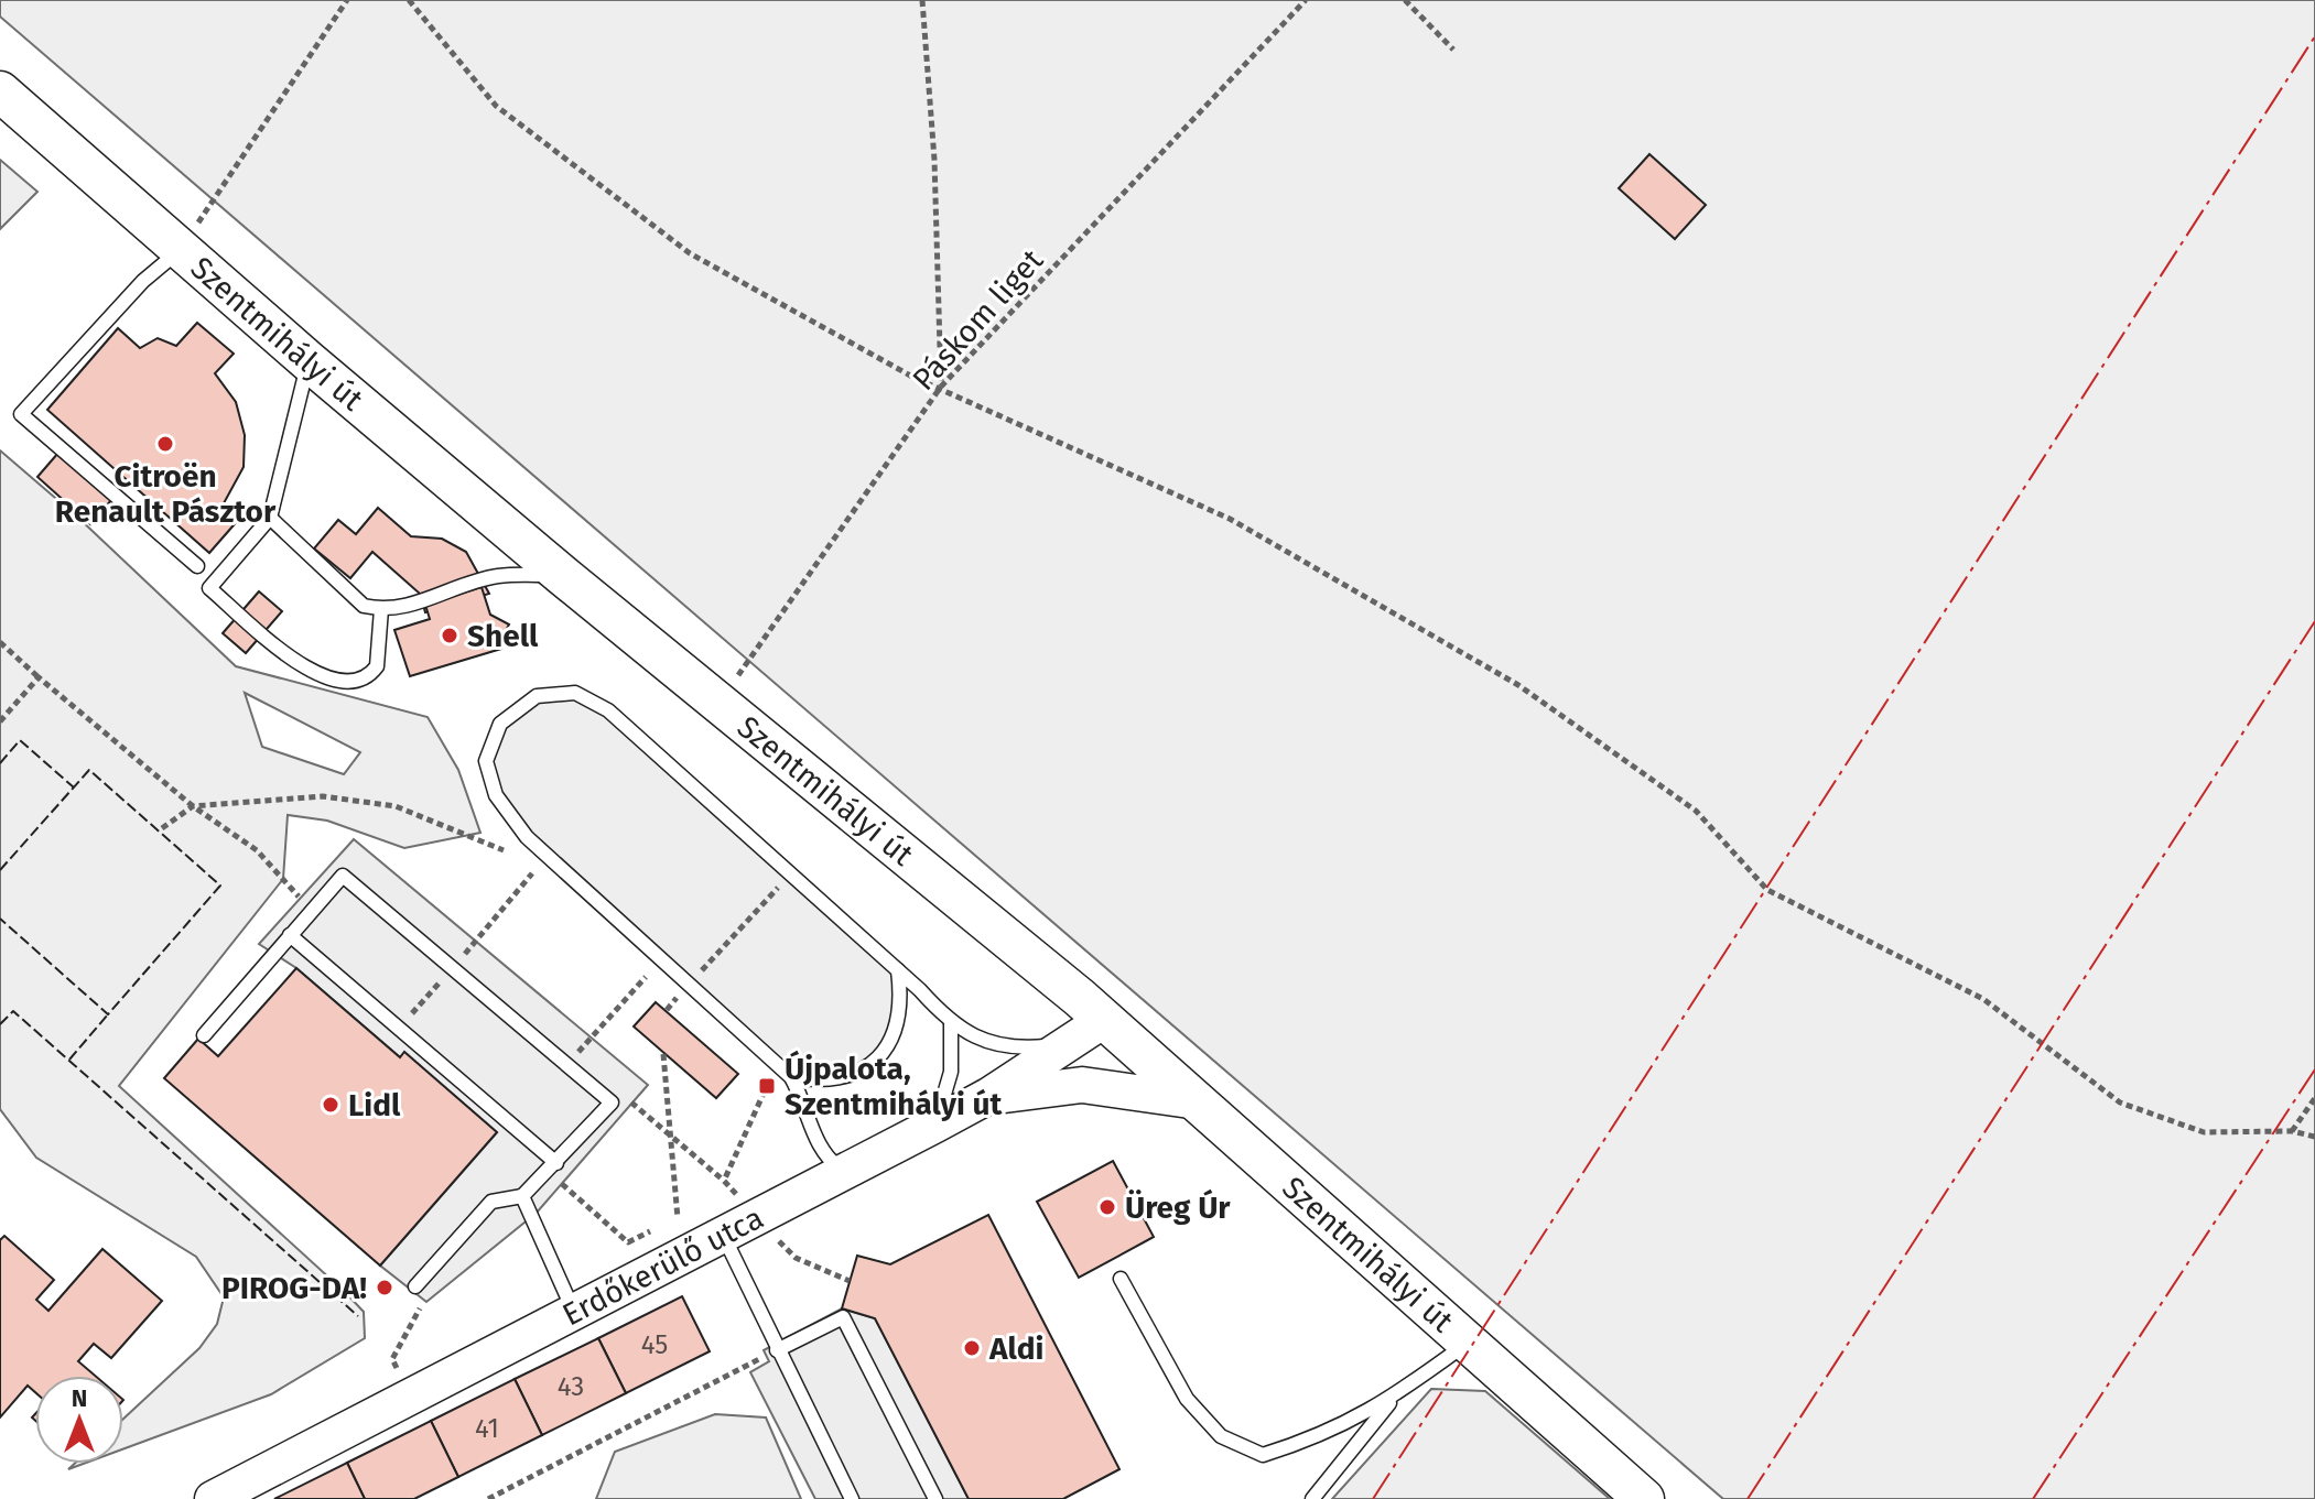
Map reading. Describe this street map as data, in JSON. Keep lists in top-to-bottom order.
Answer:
{
  "streets": {
    "main road": ["Szentmihályi út"],
    "street": ["Erdőkerülő utca"],
    "path": ["Páskom liget"]
  },
  "crossings": [
    ["Páskom liget", "Szentmihályi út"],
    ["Szentmihályi út", "Erdőkerülő utca"]
  ],
  "places": {
    "other": [
      "Citroën Renault Pásztor",
      "Shell",
      "Lidl",
      "Üreg Úr",
      "PIROG-DA!",
      "Aldi"
    ],
    "transit": ["Újpalota, Szentmihályi út"]
  },
  "house_numbers": ["45", "43", "41"],
  "north": "top"
}
